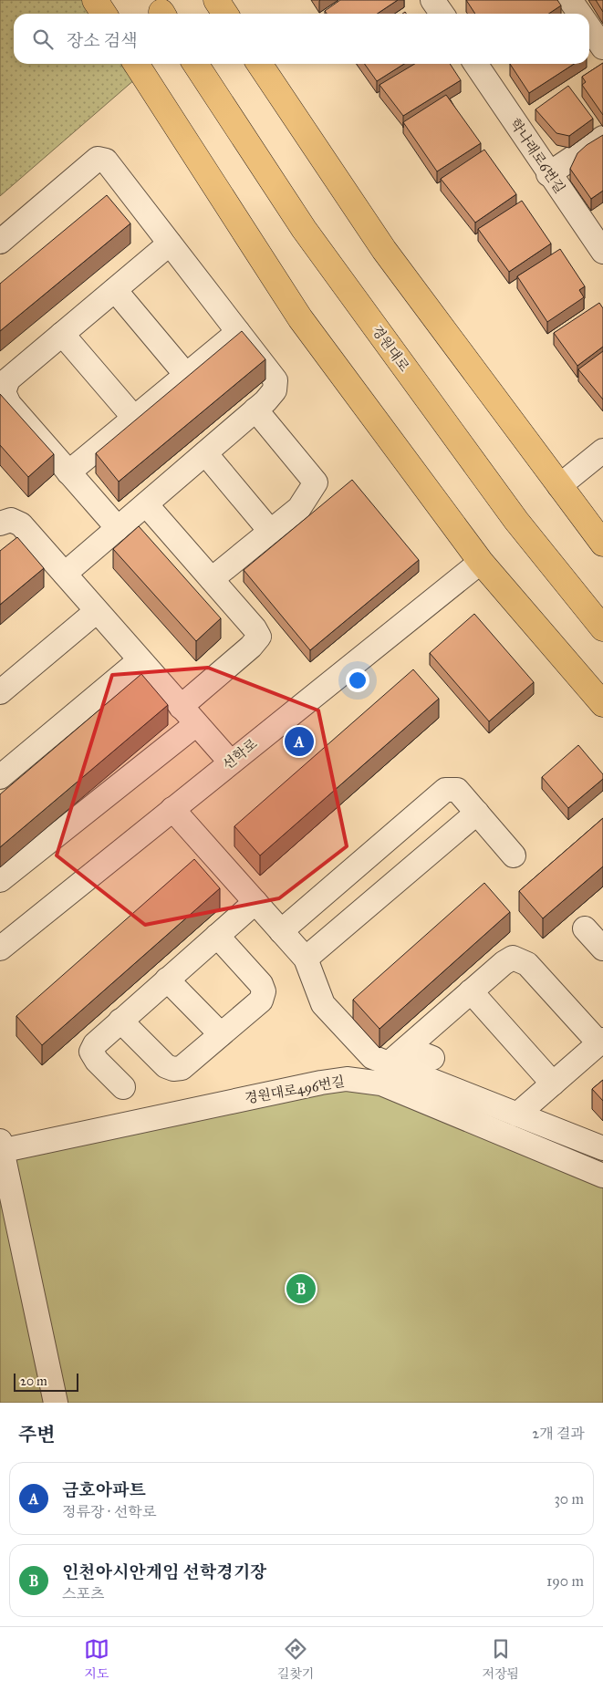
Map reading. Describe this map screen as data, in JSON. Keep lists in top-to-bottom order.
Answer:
{
  "streets": {
    "main road": ["경원대로"],
    "street": ["학나래로6번길", "선학로", "경원대로496번길"]
  },
  "scale_bar": "20 m",
  "page": {
    "search": "장소 검색",
    "pins": ["A", "B"],
    "scale": "20 m",
    "heading": ["주변", "2개 결과"],
    "list": [
      {
        "mark": "A",
        "name": "금호아파트",
        "note": "정류장 · 선학로",
        "value": "30 m"
      },
      {
        "mark": "B",
        "name": "인천아시안게임 선학경기장",
        "note": "스포츠",
        "value": "190 m"
      }
    ],
    "nav": ["지도", "길찾기", "저장됨"]
  }
}
